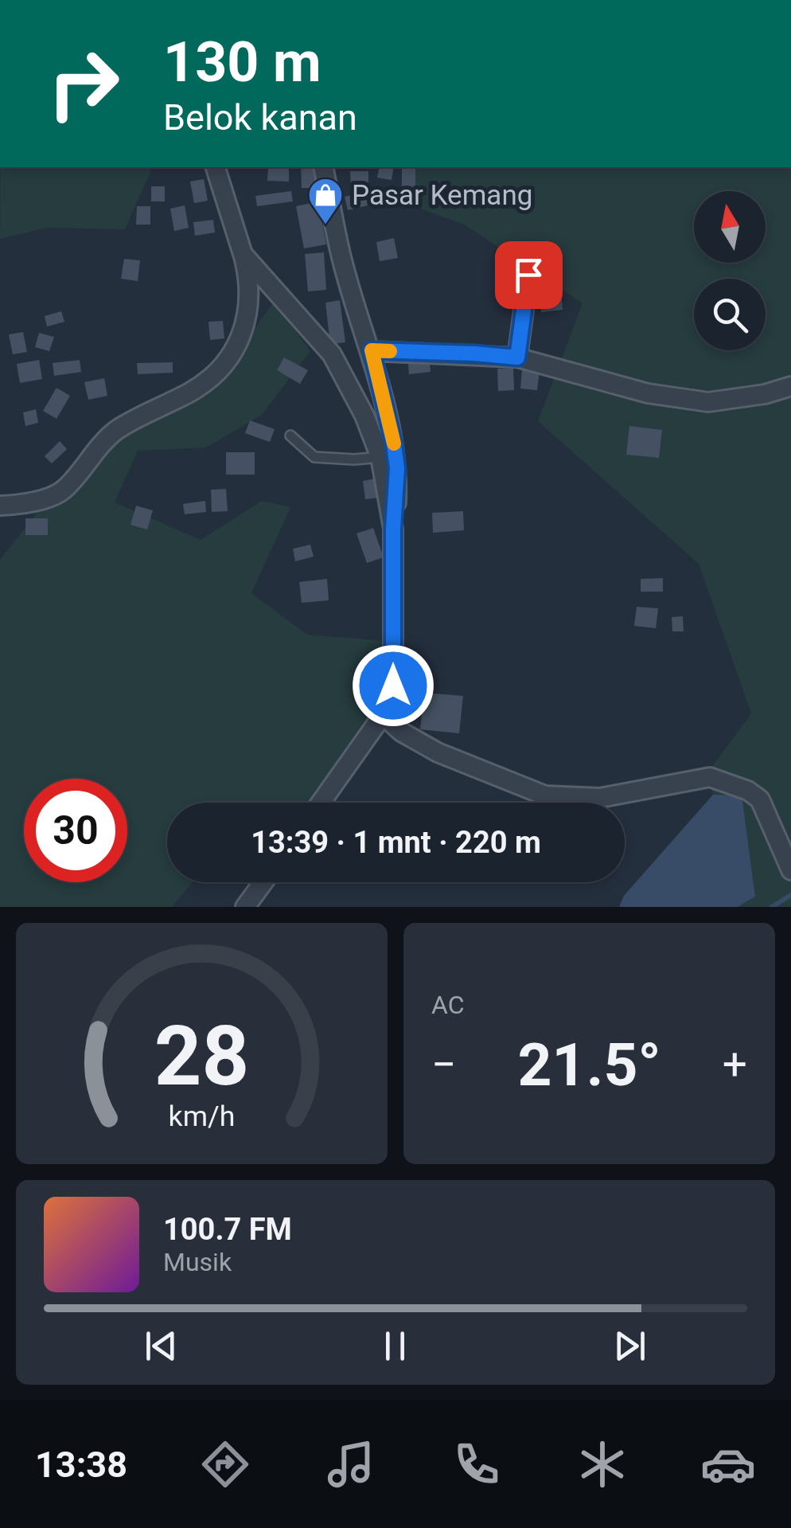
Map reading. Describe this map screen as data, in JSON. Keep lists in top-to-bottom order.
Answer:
{
  "places": {
    "shop": ["Pasar Kemang"]
  },
  "north": "top",
  "page": {
    "turn": ["130 m", "Belok kanan"],
    "limit": "30",
    "trip": "13:39 · 1 mnt · 220 m",
    "tile": "AC",
    "heat": ["−", "21.5°", "+"],
    "song": ["100.7 FM", "Musik"],
    "tabs": "13:38",
    "gauge": ["28", "km/h"]
  }
}
